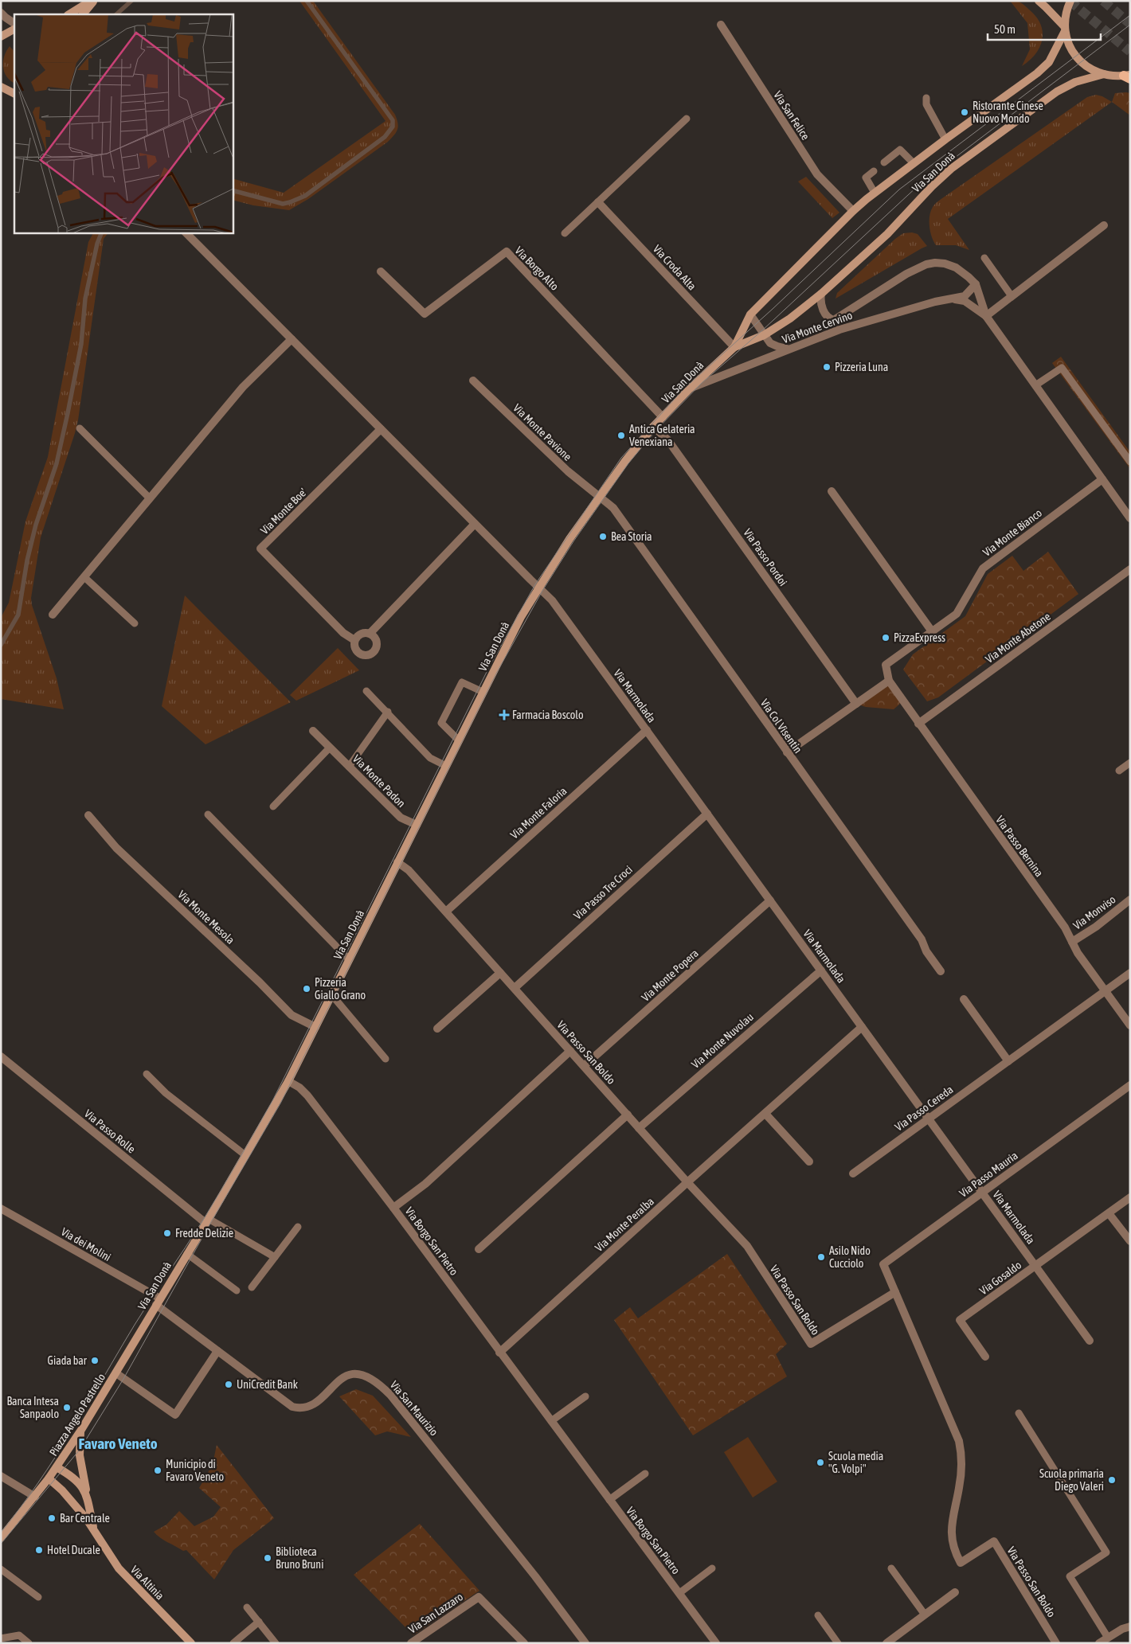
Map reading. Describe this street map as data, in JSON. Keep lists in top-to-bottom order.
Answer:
{
  "streets": {
    "main road": ["Via San Donà", "Piazza Angelo Pastrello", "Via Altinia"],
    "street": [
      "Via San Felice",
      "Via Croda Alta",
      "Via Borgo Alto",
      "Via Monte Cervino",
      "Via Monte Pavione",
      "Via Monte Boe'",
      "Via Monte Bianco",
      "Via Passo Pordoi",
      "Via Monte Abetone",
      "Via Marmolada",
      "Via Col Visentin",
      "Via Monte Padon",
      "Via Monte Faloria",
      "Via Passo Bernina",
      "Via Passo Tre Croci",
      "Via Monviso",
      "Via Monte Mesola",
      "Via Monte Popera",
      "Via Monte Nuvolau",
      "Via Passo San Boldo",
      "Via Passo Cereda",
      "Via Passo Rolle",
      "Via Passo Mauria",
      "Via Monte Peralba",
      "Via Borgo San Pietro",
      "Via dei Molini",
      "Via Gosaldo",
      "Via San Maurizio",
      "Via San Lazzaro"
    ]
  },
  "crossings": [
    ["Via San Felice", "Via San Donà"],
    ["Via San Donà", "Via Croda Alta"],
    ["Via San Donà", "Via Borgo Alto"],
    ["Via San Donà", "Via Monte Cervino"],
    ["Via San Donà", "Via Monte Pavione"],
    ["Via San Donà", "Via Passo Pordoi"],
    ["Via San Donà", "Via Marmolada"],
    ["Via San Donà", "Via Col Visentin"],
    ["Via San Donà", "Via Monte Padon"],
    ["Via San Donà", "Via Monte Mesola"],
    ["Via San Donà", "Via Passo San Boldo"],
    ["Via San Donà", "Via Passo Rolle"],
    ["Via San Donà", "Via Borgo San Pietro"],
    ["Via San Donà", "Via dei Molini"],
    ["Via San Donà", "Via San Maurizio"],
    ["Via San Donà", "Piazza Angelo Pastrello"],
    ["Via Monte Cervino", "Via Monte Bianco"],
    ["Via Monte Pavione", "Via Col Visentin"],
    ["Via Monte Bianco", "Via Passo Bernina"],
    ["Via Monte Abetone", "Via Passo Bernina"],
    ["Via Marmolada", "Via Monte Faloria"],
    ["Via Marmolada", "Via Passo Tre Croci"],
    ["Via Marmolada", "Via Monte Popera"],
    ["Via Marmolada", "Via Monte Nuvolau"],
    ["Via Marmolada", "Via Passo Cereda"],
    ["Via Marmolada", "Via Passo Mauria"],
    ["Via Marmolada", "Via Monte Peralba"],
    ["Via Marmolada", "Via Gosaldo"],
    ["Via Monte Faloria", "Via Passo San Boldo"],
    ["Via Passo Bernina", "Via Monviso"],
    ["Via Passo Bernina", "Via Passo Cereda"],
    ["Via Passo Tre Croci", "Via Passo San Boldo"],
    ["Via Monte Popera", "Via Passo San Boldo"],
    ["Via Monte Nuvolau", "Via Passo San Boldo"],
    ["Via Passo San Boldo", "Via Passo Mauria"],
    ["Via Passo San Boldo", "Via Monte Peralba"],
    ["Via Monte Peralba", "Via Borgo San Pietro"],
    ["Via dei Molini", "Via San Maurizio"],
    ["Via San Maurizio", "Piazza Angelo Pastrello"],
    ["Piazza Angelo Pastrello", "Via Altinia"]
  ],
  "districts": ["Favaro Veneto"],
  "places": {
    "other": [
      "Ristorante Cinese Nuovo Mondo",
      "Pizzeria Luna",
      "Antica Gelateria Venexiana",
      "Bea Storia",
      "PizzaExpress",
      "Pizzeria Giallo Grano",
      "Fredde Delizie",
      "Asilo Nido Cucciolo",
      "Giada bar",
      "UniCredit Bank",
      "Banca Intesa Sanpaolo",
      "Scuola media \"G. Volpi\"",
      "Municipio di Favaro Veneto",
      "Scuola primaria Diego Valeri",
      "Bar Centrale",
      "Hotel Ducale",
      "Biblioteca Bruno Bruni"
    ],
    "health": ["Farmacia Boscolo"]
  },
  "scale_bar": "50 m"
}
